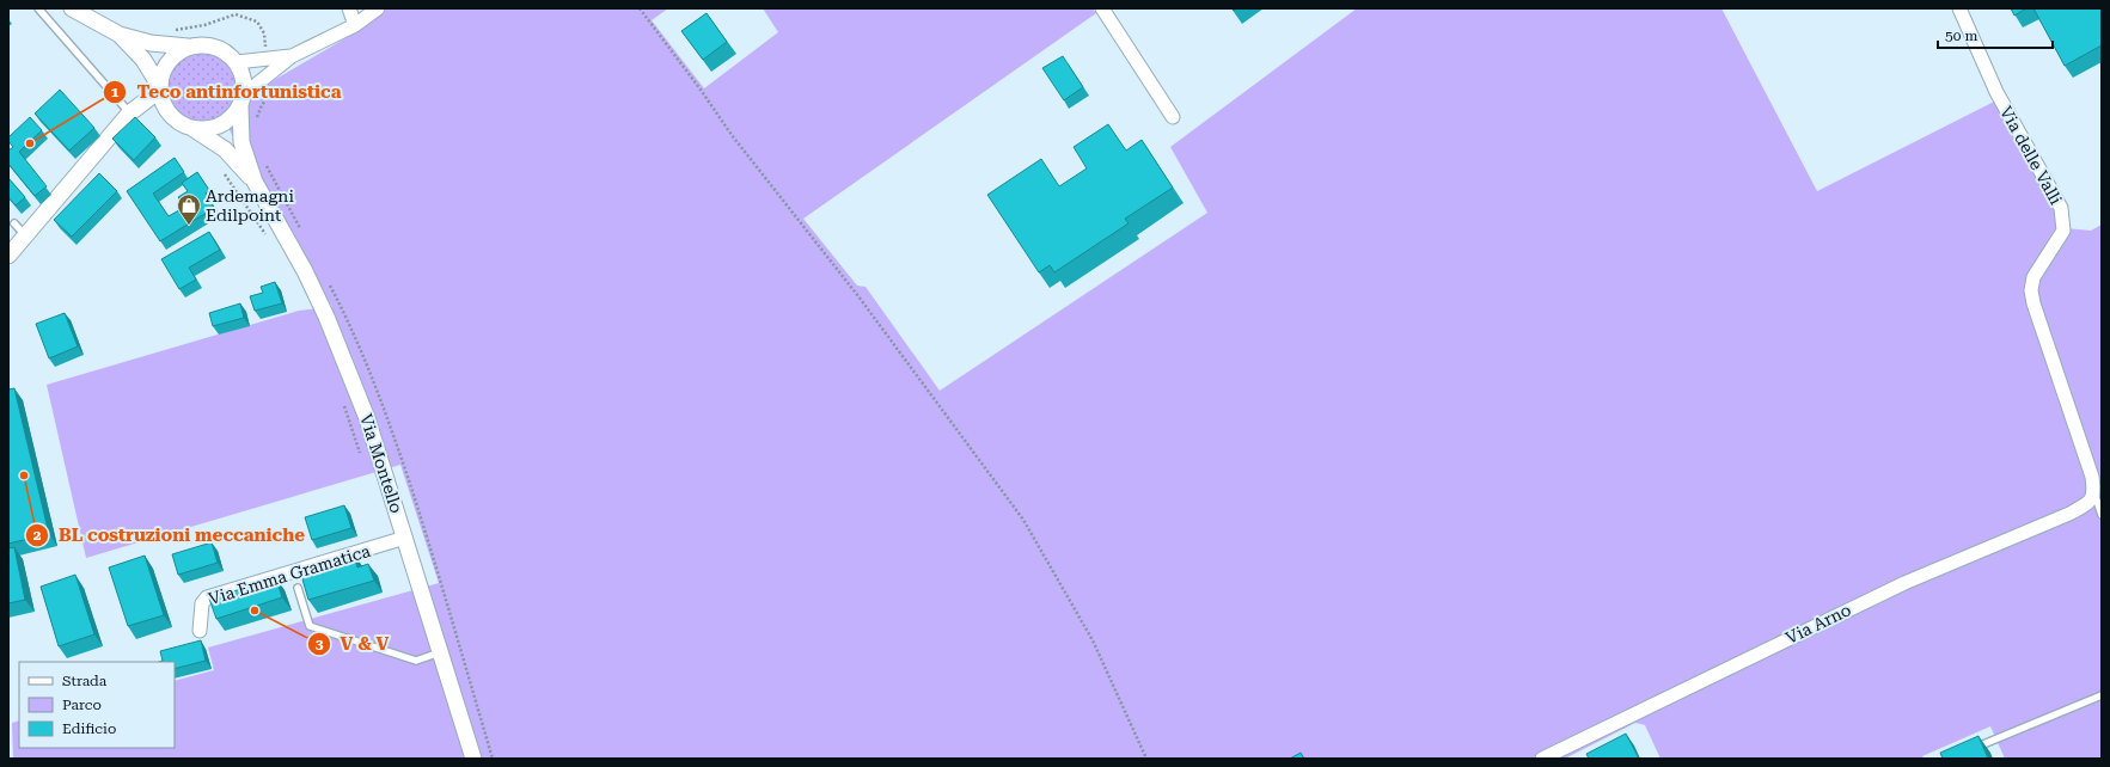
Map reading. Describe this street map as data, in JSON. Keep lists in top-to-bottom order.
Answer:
{
  "streets": {
    "street": [
      "Via delle Valli",
      "Via Montello",
      "Via Emma Gramatica",
      "Via Arno"
    ]
  },
  "crossings": [
    ["Via delle Valli", "Via Arno"],
    ["Via Montello", "Via Emma Gramatica"]
  ],
  "places": {
    "other": ["Teco antinfortunistica", "BL costruzioni meccaniche", "V & V"],
    "shop": ["Ardemagni Edilpoint"]
  },
  "legend": ["Strada", "Parco", "Edificio"],
  "scale_bar": "50 m"
}
